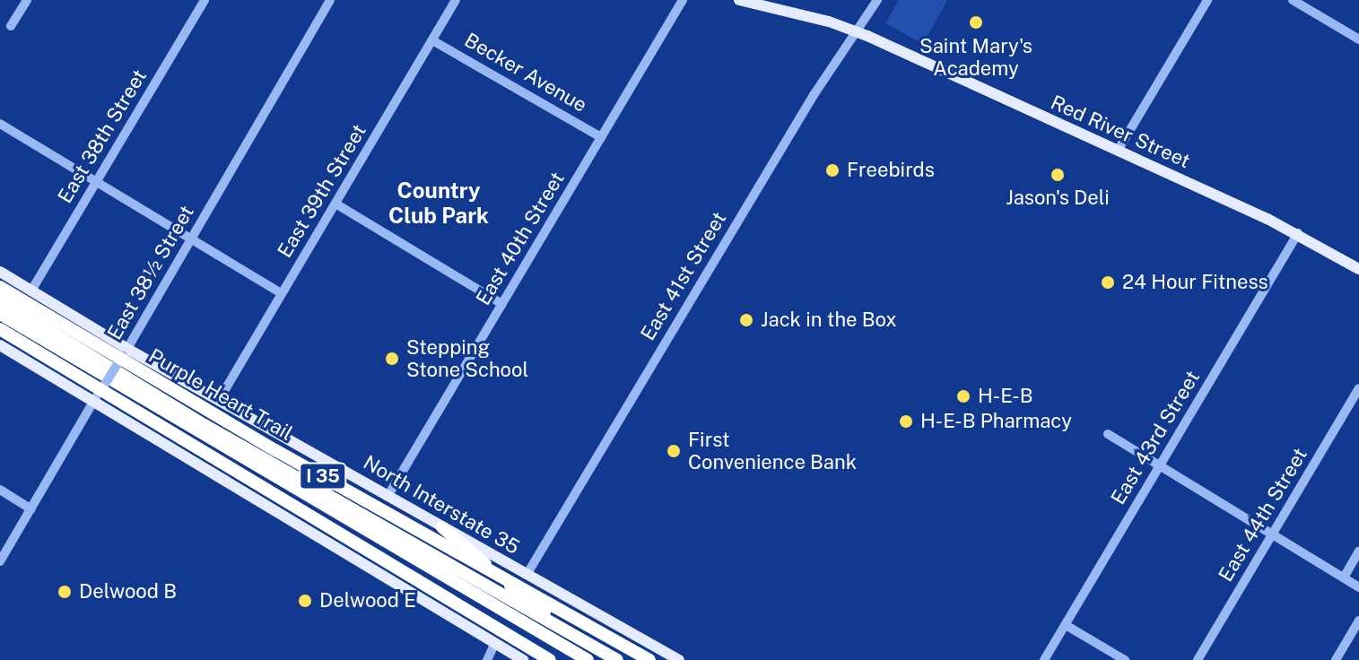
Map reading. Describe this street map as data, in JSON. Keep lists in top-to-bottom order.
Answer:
{
  "streets": {
    "highway": ["Purple Heart Trail", "I 35"],
    "main road": ["Red River Street", "North Interstate 35"],
    "street": [
      "Becker Avenue",
      "East 38th Street",
      "East 39th Street",
      "East 40th Street",
      "East 38½ Street",
      "East 41st Street",
      "East 43rd Street",
      "East 44th Street"
    ]
  },
  "crossings": [
    ["Becker Avenue", "East 39th Street"],
    ["Becker Avenue", "East 40th Street"],
    ["Red River Street", "East 41st Street"],
    ["Red River Street", "East 43rd Street"],
    ["East 38th Street", "North Interstate 35"],
    ["East 39th Street", "North Interstate 35"],
    ["East 40th Street", "North Interstate 35"],
    ["East 38½ Street", "North Interstate 35"],
    ["East 41st Street", "North Interstate 35"]
  ],
  "districts": ["Country Club Park"],
  "places": [
    "Saint Mary's Academy",
    "Freebirds",
    "Jason's Deli",
    "24 Hour Fitness",
    "Jack in the Box",
    "Stepping Stone School",
    "H-E-B",
    "H-E-B Pharmacy",
    "First Convenience Bank",
    "Delwood B",
    "Delwood E"
  ]
}
